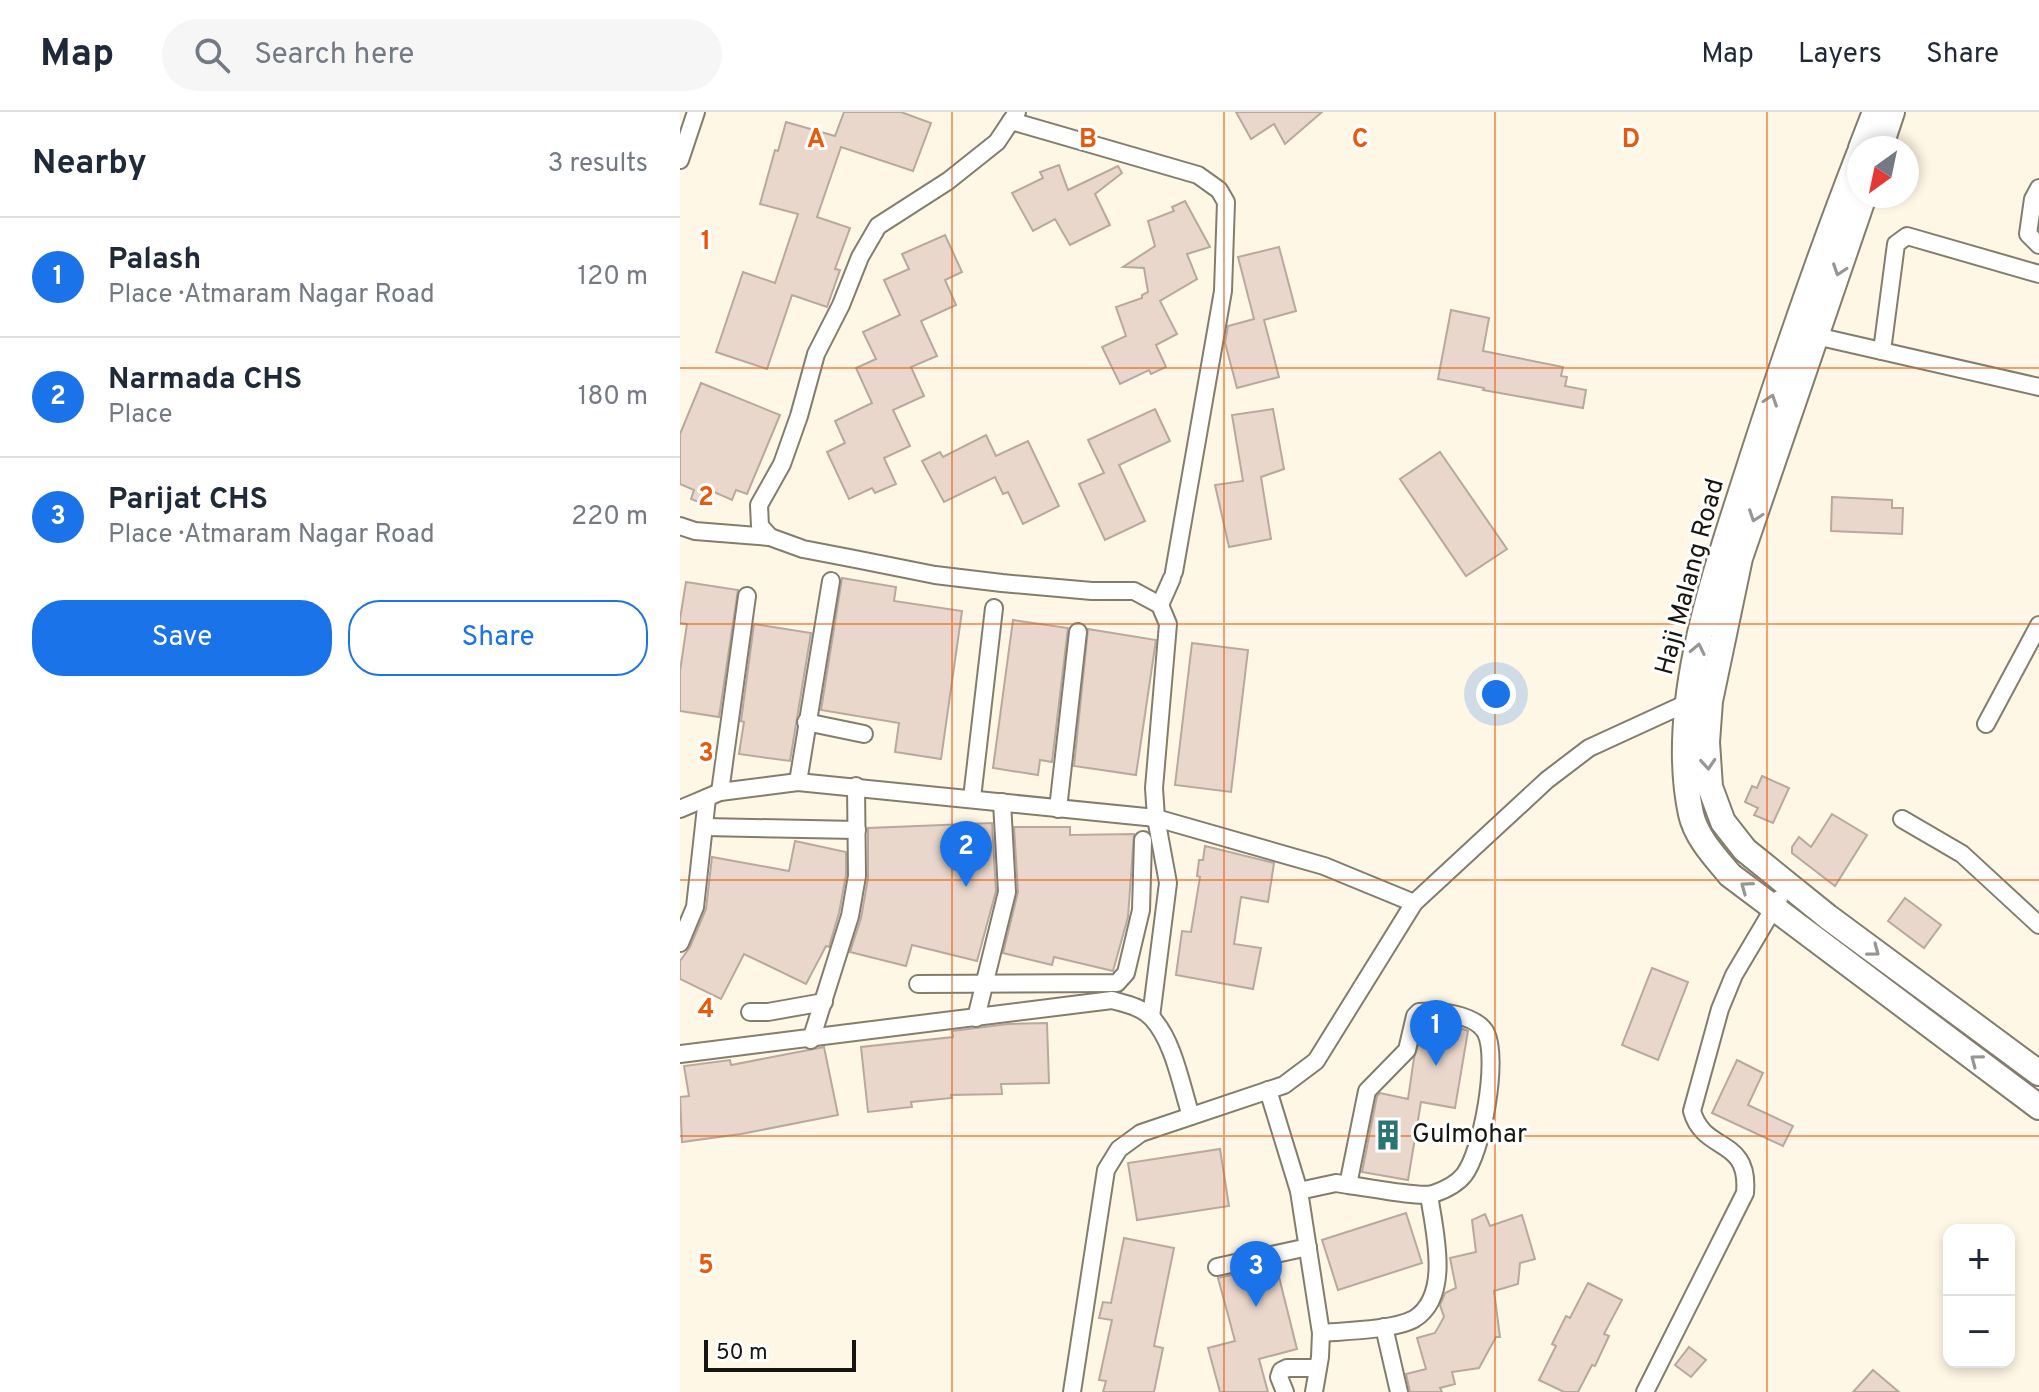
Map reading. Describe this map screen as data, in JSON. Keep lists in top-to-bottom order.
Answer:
{
  "streets": {
    "main road": ["Haji Malang Road"]
  },
  "places": {
    "building": ["Gulmohar"]
  },
  "scale_bar": "50 m",
  "north": "bottom left",
  "page": {
    "header": "Map",
    "search": "Search here",
    "nav": ["Map", "Layers", "Share"],
    "heading": ["Nearby", "3 results"],
    "list": [
      {
        "mark": "1",
        "name": "Palash",
        "note": "Place · Atmaram Nagar Road",
        "value": "120 m"
      },
      {
        "mark": "2",
        "name": "Narmada CHS",
        "note": "Place",
        "value": "180 m"
      },
      {
        "mark": "3",
        "name": "Parijat CHS",
        "note": "Place · Atmaram Nagar Road",
        "value": "220 m"
      }
    ],
    "buttons": ["Save", "Share"],
    "pins": ["2", "1", "3"],
    "map_buttons": ["+", "−"],
    "scale": "50 m"
  },
  "grid": {
    "columns": [
      "A",
      "B",
      "C",
      "D"
    ],
    "rows": [
      "1",
      "2",
      "3",
      "4",
      "5"
    ]
  }
}
